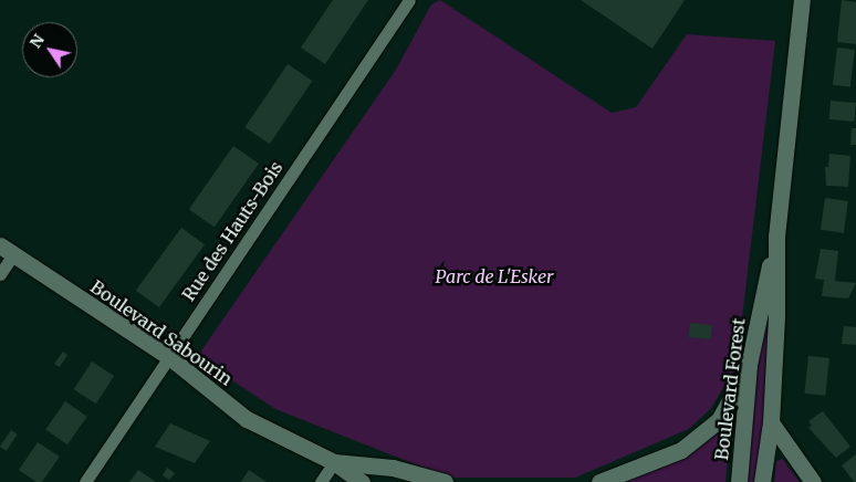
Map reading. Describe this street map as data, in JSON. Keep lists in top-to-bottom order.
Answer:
{
  "streets": {
    "street": ["Rue des Hauts-Bois", "Boulevard Sabourin", "Boulevard Forest"]
  },
  "crossings": [
    ["Rue des Hauts-Bois", "Boulevard Sabourin"]
  ],
  "parks": ["Parc de L'Esker"],
  "north": "top left"
}
